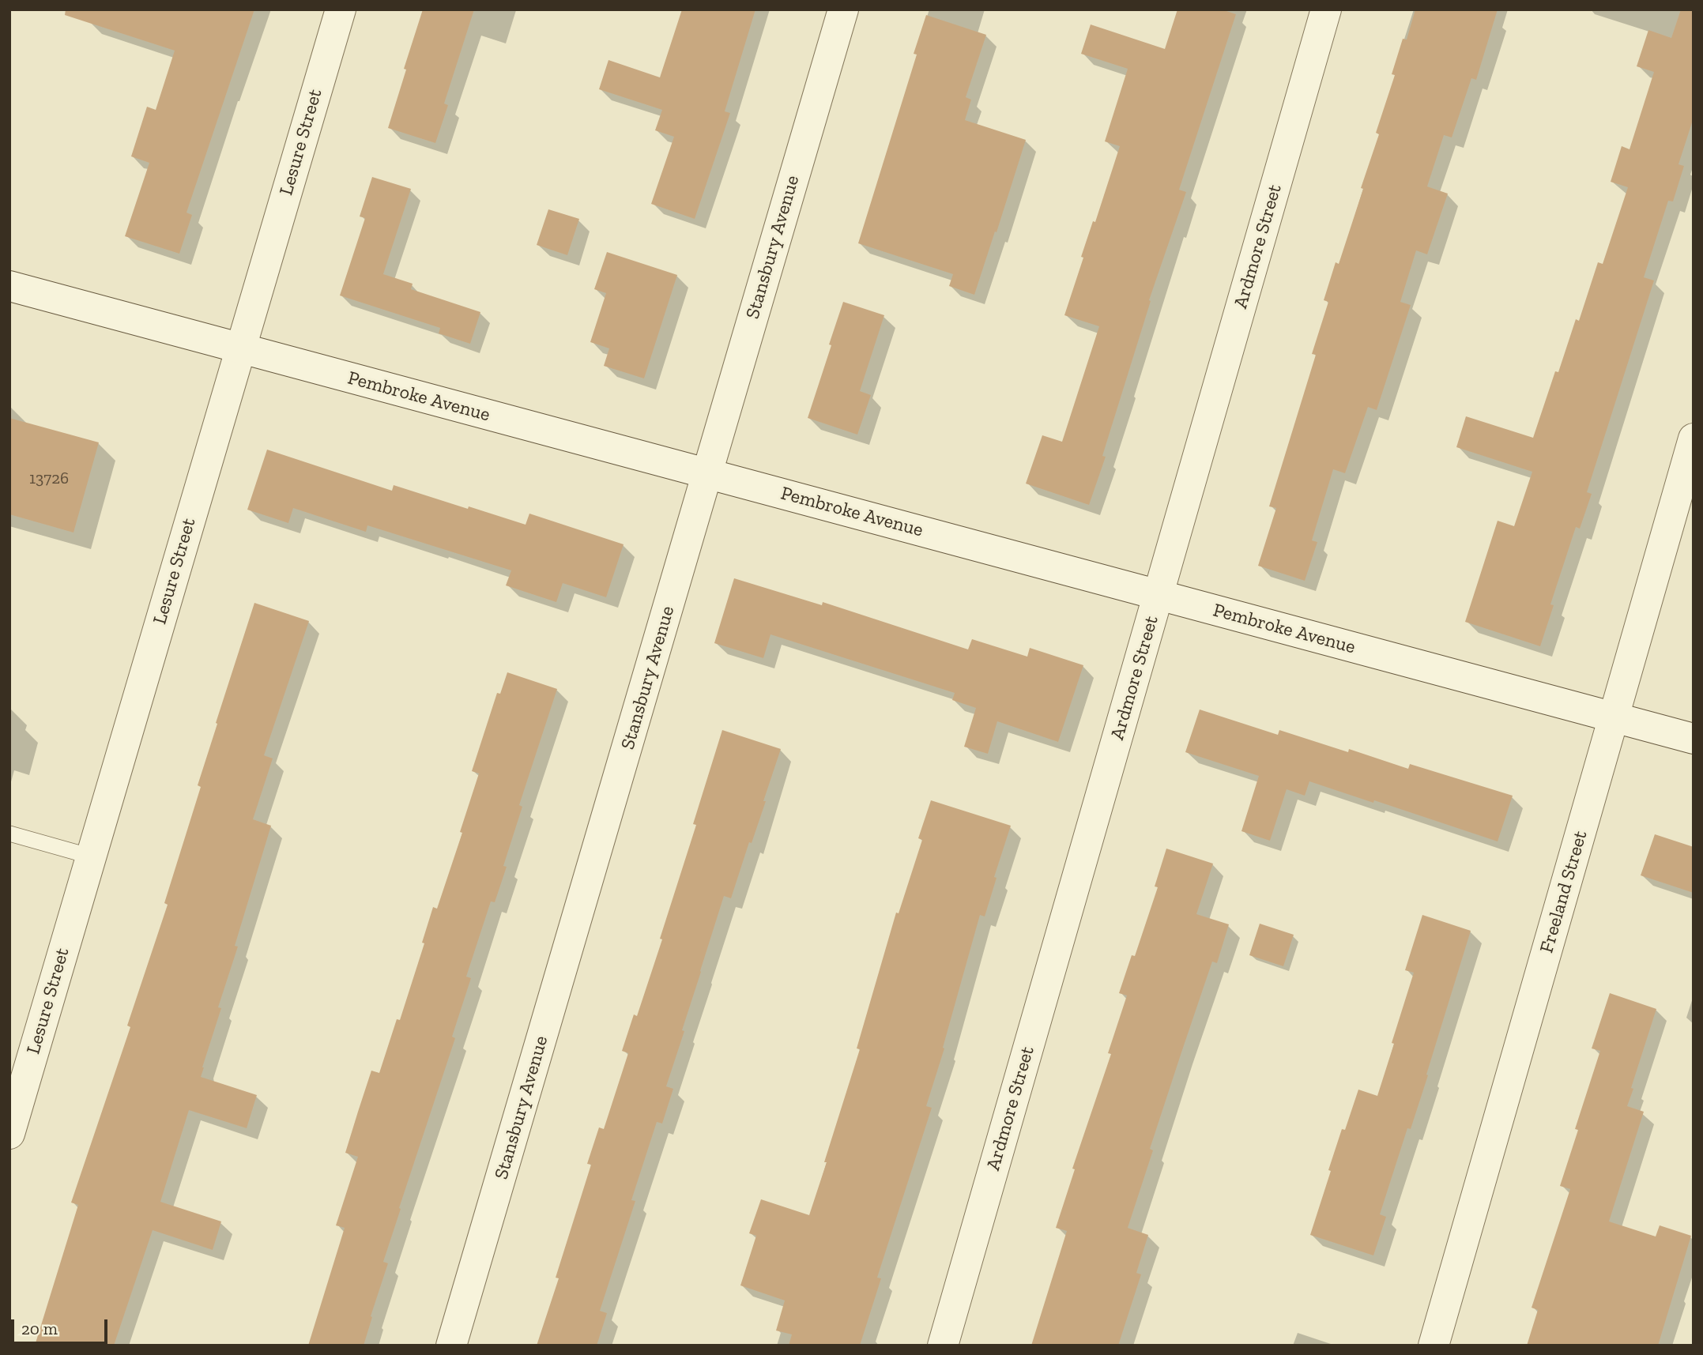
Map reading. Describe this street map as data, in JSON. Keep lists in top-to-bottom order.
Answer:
{
  "streets": {
    "street": [
      "Lesure Street",
      "Ardmore Street",
      "Stansbury Avenue",
      "Pembroke Avenue",
      "Freeland Street"
    ]
  },
  "crossings": [
    ["Lesure Street", "Pembroke Avenue"],
    ["Ardmore Street", "Pembroke Avenue"],
    ["Stansbury Avenue", "Pembroke Avenue"],
    ["Pembroke Avenue", "Freeland Street"]
  ],
  "house_numbers": ["13726"],
  "scale_bar": "20 m"
}
